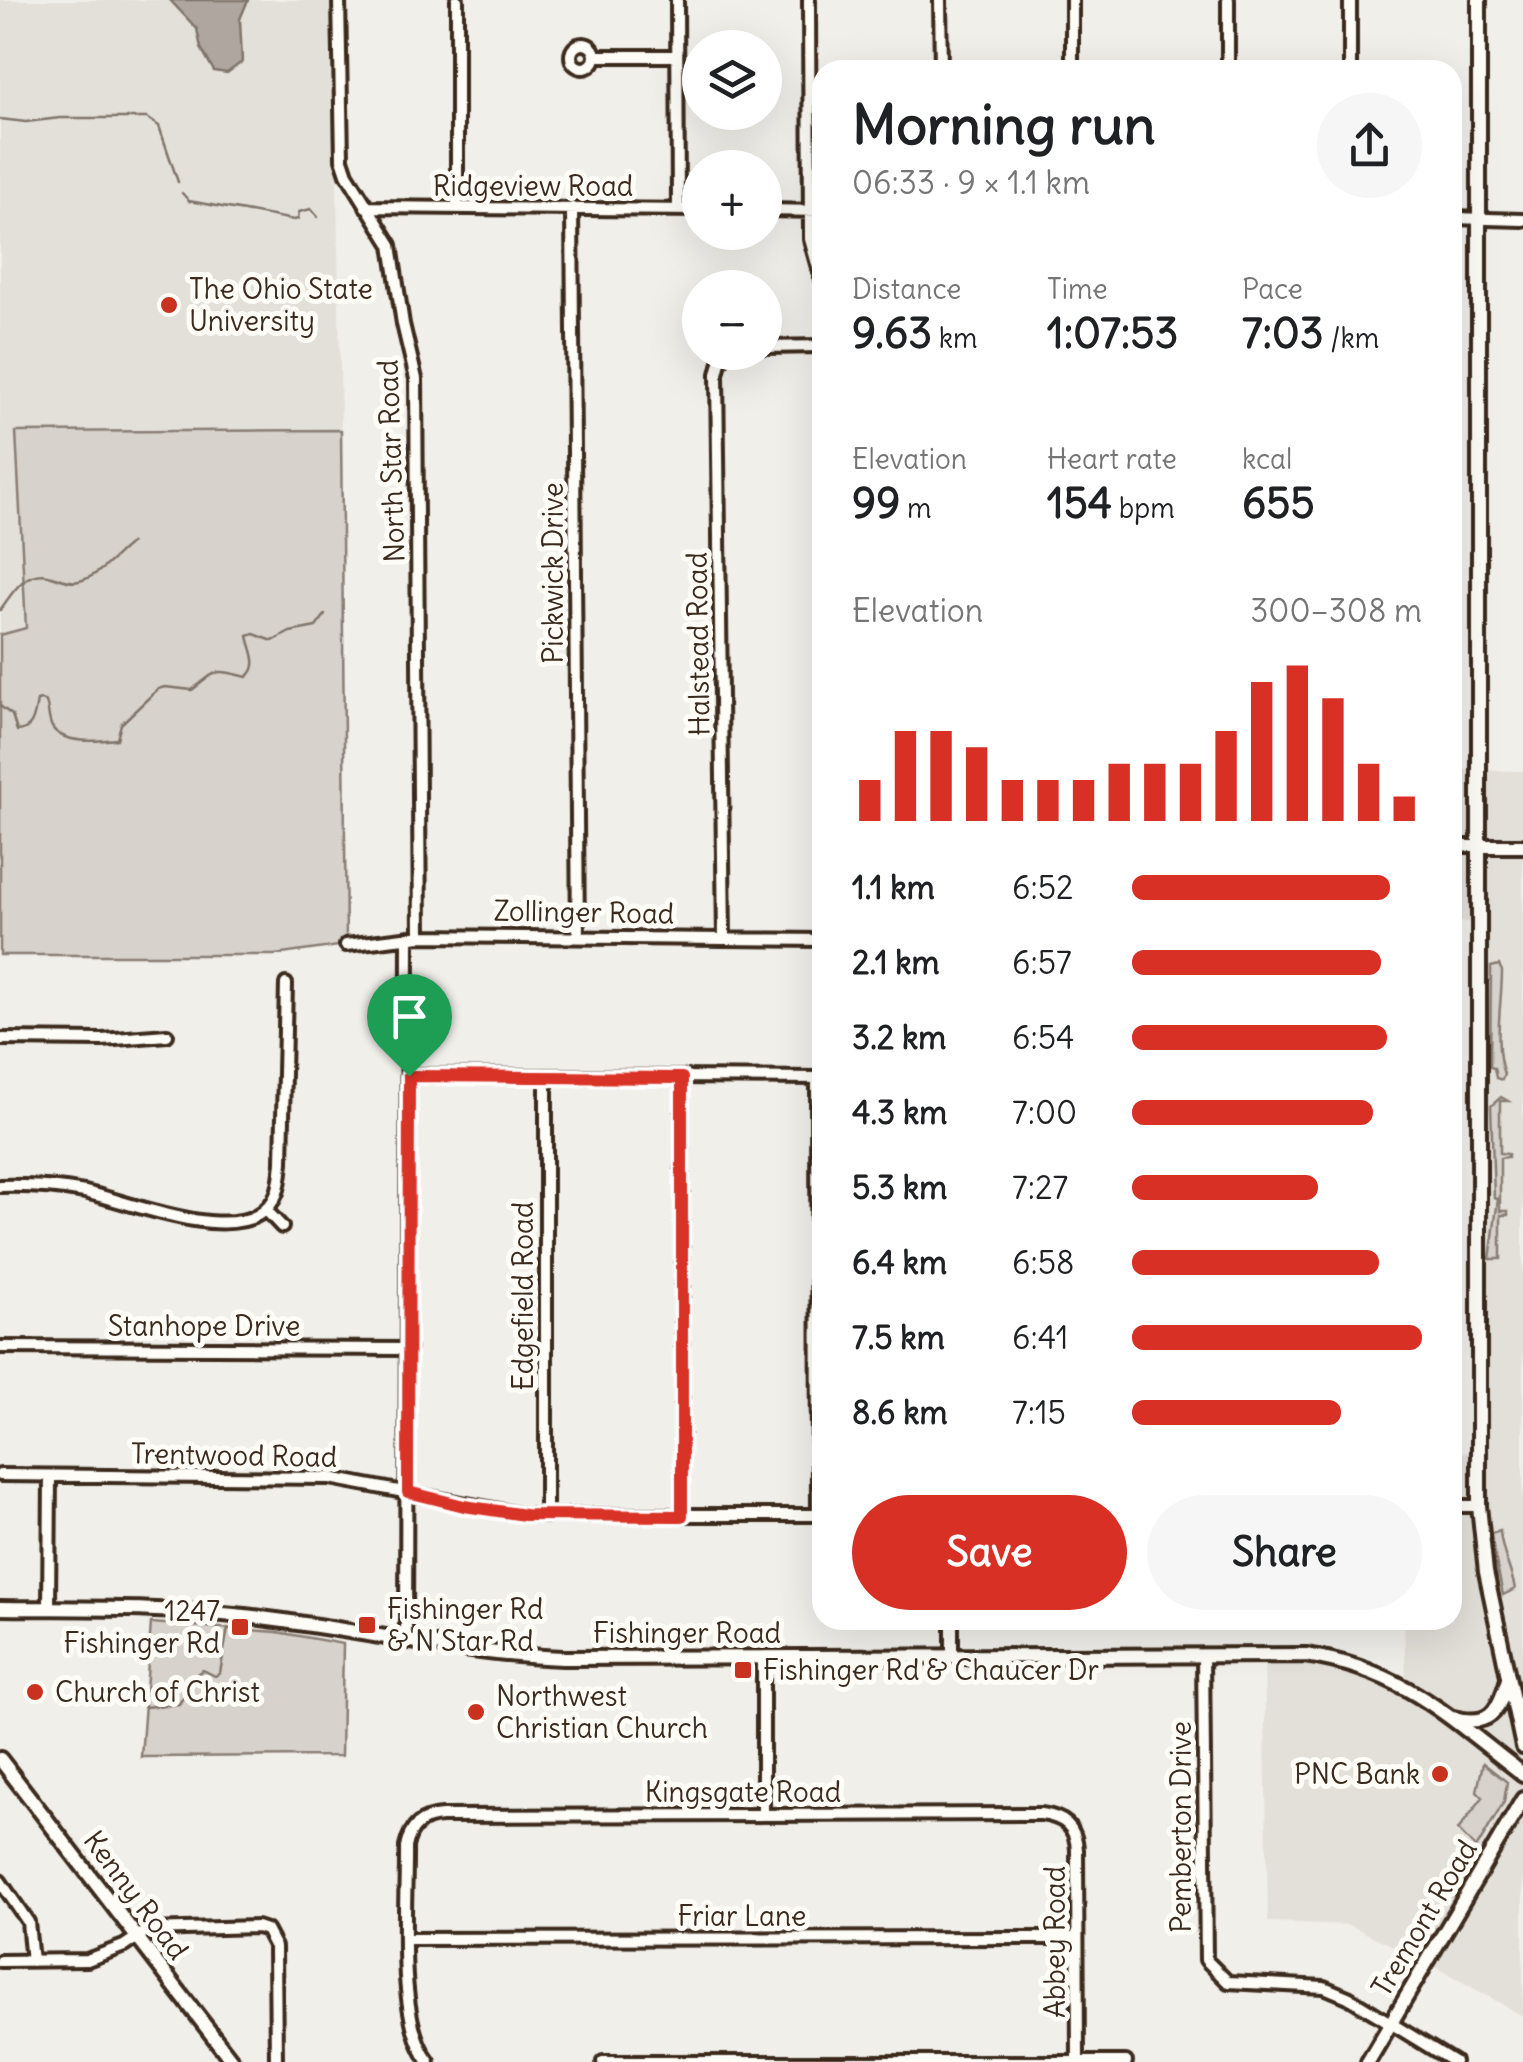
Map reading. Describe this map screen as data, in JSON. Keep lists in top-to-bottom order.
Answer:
{
  "streets": {
    "main road": ["Fishinger Road", "Kenny Road", "Tremont Road"],
    "street": [
      "Ridgeview Road",
      "North Star Road",
      "Pickwick Drive",
      "Halstead Road",
      "Zollinger Road",
      "Edgefield Road",
      "Stanhope Drive",
      "Trentwood Road",
      "Kingsgate Road",
      "Pemberton Drive",
      "Friar Lane",
      "Abbey Road"
    ]
  },
  "crossings": [
    ["Ridgeview Road", "North Star Road"],
    ["Ridgeview Road", "Pickwick Drive"],
    ["North Star Road", "Zollinger Road"],
    ["North Star Road", "Stanhope Drive"],
    ["North Star Road", "Trentwood Road"],
    ["North Star Road", "Fishinger Road"],
    ["Pickwick Drive", "Zollinger Road"],
    ["Halstead Road", "Zollinger Road"],
    ["Edgefield Road", "Trentwood Road"],
    ["Fishinger Road", "Pemberton Drive"],
    ["Kingsgate Road", "Friar Lane"],
    ["Kingsgate Road", "Abbey Road"],
    ["Pemberton Drive", "Tremont Road"],
    ["Friar Lane", "Abbey Road"]
  ],
  "places": {
    "other": [
      "The Ohio State University",
      "Church of Christ",
      "Northwest Christian Church",
      "PNC Bank"
    ],
    "transit": ["Fishinger Rd & N Star Rd", "1247 Fishinger Rd", "Fishinger Rd & Chaucer Dr"]
  },
  "page": {
    "map_buttons": ["+", "−"],
    "heading": ["Morning run", "06:33 · 9 × 1.1 km"],
    "stats": [
      ["Distance", "9.63 km"],
      ["Time", "1:07:53"],
      ["Pace", "7:03 /km"],
      ["Elevation", "99 m"],
      ["Heart rate", "154 bpm"],
      ["kcal", "655"]
    ],
    "chart": ["Elevation", "300–308 m"],
    "list": [
      {
        "name": "1.1 km",
        "note": "6:52"
      },
      {
        "name": "2.1 km",
        "note": "6:57"
      },
      {
        "name": "3.2 km",
        "note": "6:54"
      },
      {
        "name": "4.3 km",
        "note": "7:00"
      },
      {
        "name": "5.3 km",
        "note": "7:27"
      },
      {
        "name": "6.4 km",
        "note": "6:58"
      },
      {
        "name": "7.5 km",
        "note": "6:41"
      },
      {
        "name": "8.6 km",
        "note": "7:15"
      }
    ],
    "buttons": ["Save", "Share"]
  }
}
